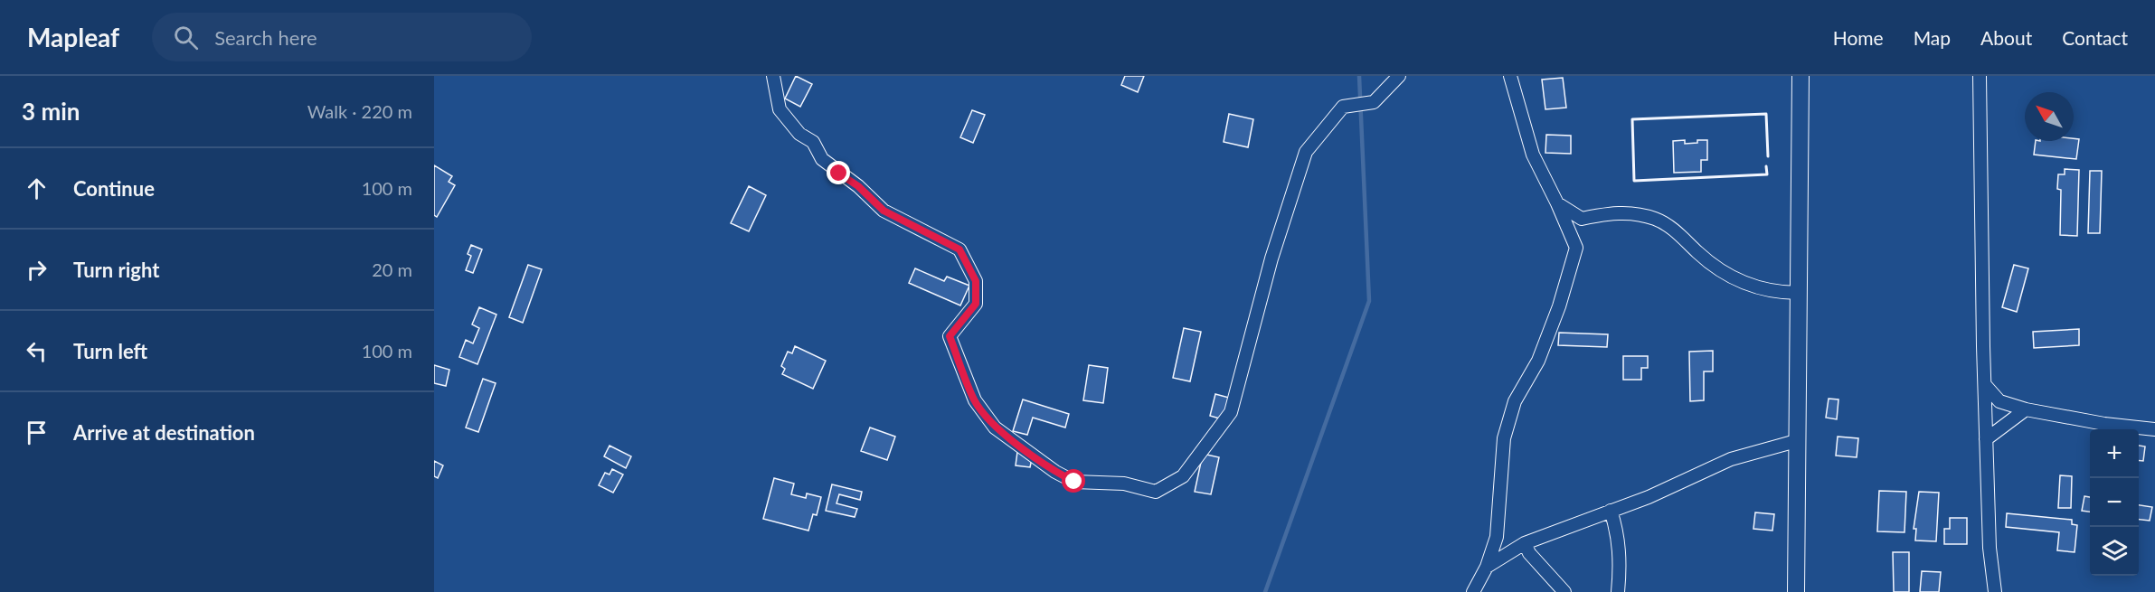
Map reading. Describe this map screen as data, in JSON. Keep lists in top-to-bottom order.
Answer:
{
  "north": "top left",
  "page": {
    "header": "Mapleaf",
    "search": "Search here",
    "nav": [
      "Home",
      "Map",
      "About",
      "Contact"
    ],
    "heading": ["3 min", "Walk · 220 m"],
    "list": [
      ["Continue", "100 m"],
      ["Turn right", "20 m"],
      ["Turn left", "100 m"],
      "Arrive at destination"
    ],
    "map_buttons": ["+", "−"]
  }
}
